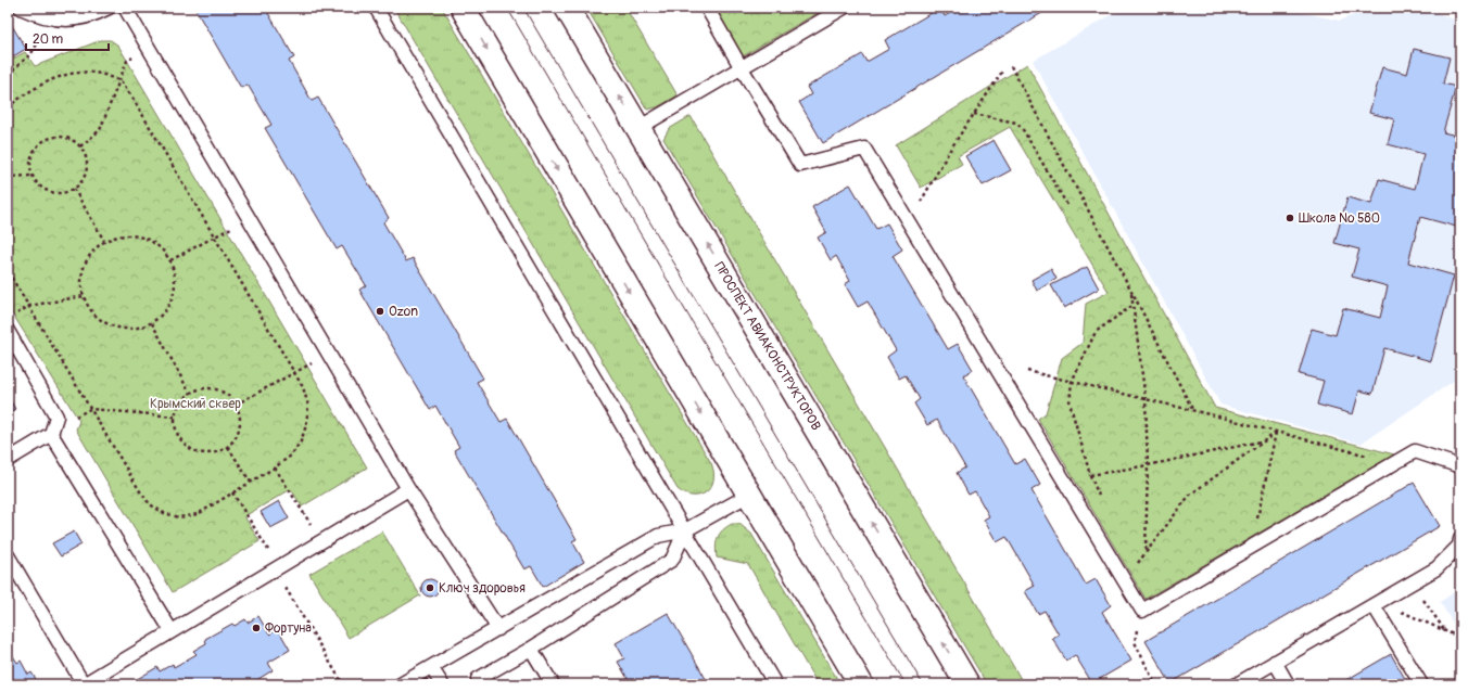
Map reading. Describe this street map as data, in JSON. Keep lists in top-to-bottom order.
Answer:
{
  "streets": {
    "street": ["ПРОСПЕКТ АВИАКОНСТРУКТОРОВ"]
  },
  "parks": ["Крымский сквер"],
  "places": [
    "Школа № 580",
    "Ozon",
    "Ключ здоровья",
    "Фортуна"
  ],
  "scale_bar": "20 m"
}
